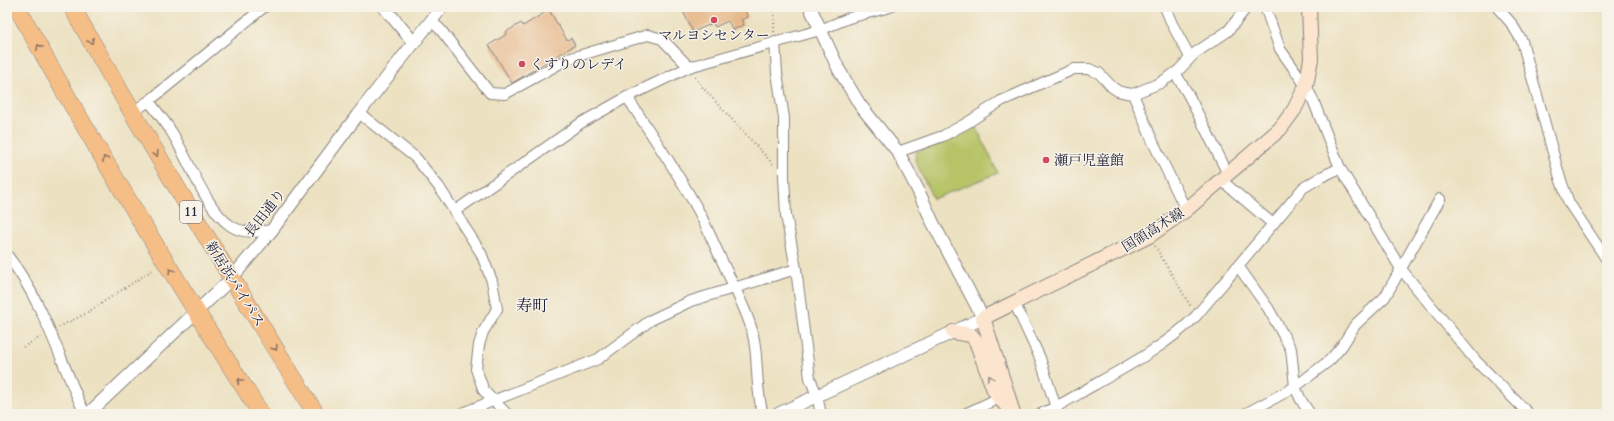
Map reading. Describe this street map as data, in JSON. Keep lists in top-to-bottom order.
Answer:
{
  "streets": {
    "highway": ["11", "新居浜バイパス"],
    "main road": ["国領高木線"],
    "street": ["長田通り"]
  },
  "crossings": [
    ["長田通り", "新居浜バイパス"]
  ],
  "districts": ["寿町"],
  "places": ["マルヨシセンター", "くすりのレデイ", "瀬戸児童館"]
}
